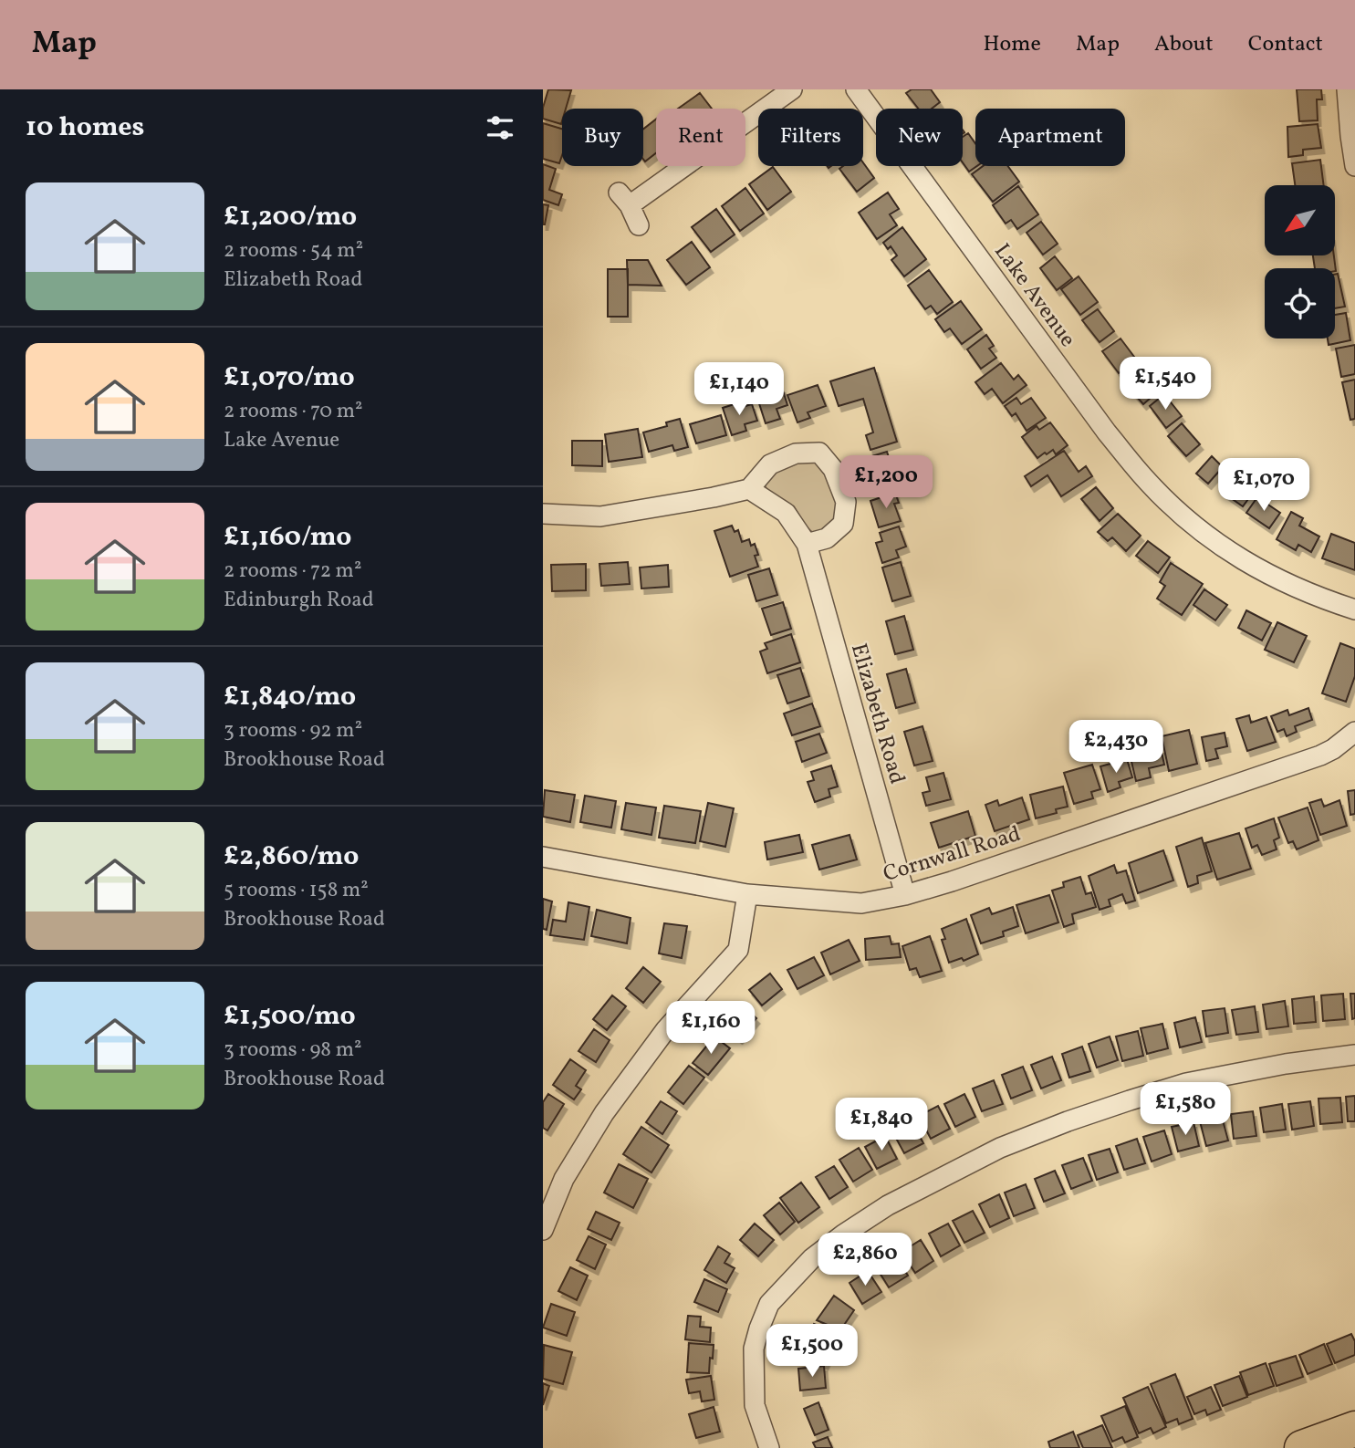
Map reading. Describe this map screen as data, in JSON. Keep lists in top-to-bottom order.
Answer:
{
  "streets": {
    "street": ["Lake Avenue", "Elizabeth Road", "Cornwall Road"]
  },
  "crossings": [
    ["Elizabeth Road", "Cornwall Road"]
  ],
  "north": "bottom left",
  "page": {
    "header": "Map",
    "nav": [
      "Home",
      "Map",
      "About",
      "Contact"
    ],
    "heading": "10 homes",
    "chip": [
      "Buy",
      "Rent",
      "Filters",
      "New",
      "Apartment"
    ],
    "list": [
      {
        "name": "£1,200/mo",
        "note": "2 rooms · 54 m² · Elizabeth Road"
      },
      {
        "name": "£1,070/mo",
        "note": "2 rooms · 70 m² · Lake Avenue"
      },
      {
        "name": "£1,160/mo",
        "note": "2 rooms · 72 m² · Edinburgh Road"
      },
      {
        "name": "£1,840/mo",
        "note": "3 rooms · 92 m² · Brookhouse Road"
      },
      {
        "name": "£2,860/mo",
        "note": "5 rooms · 158 m² · Brookhouse Road"
      },
      {
        "name": "£1,500/mo",
        "note": "3 rooms · 98 m² · Brookhouse Road"
      }
    ],
    "price": [
      "£1,540",
      "£1,140",
      "£1,200",
      "£1,070",
      "£2,430",
      "£1,160",
      "£1,580",
      "£1,840",
      "£2,860",
      "£1,500"
    ]
  }
}
